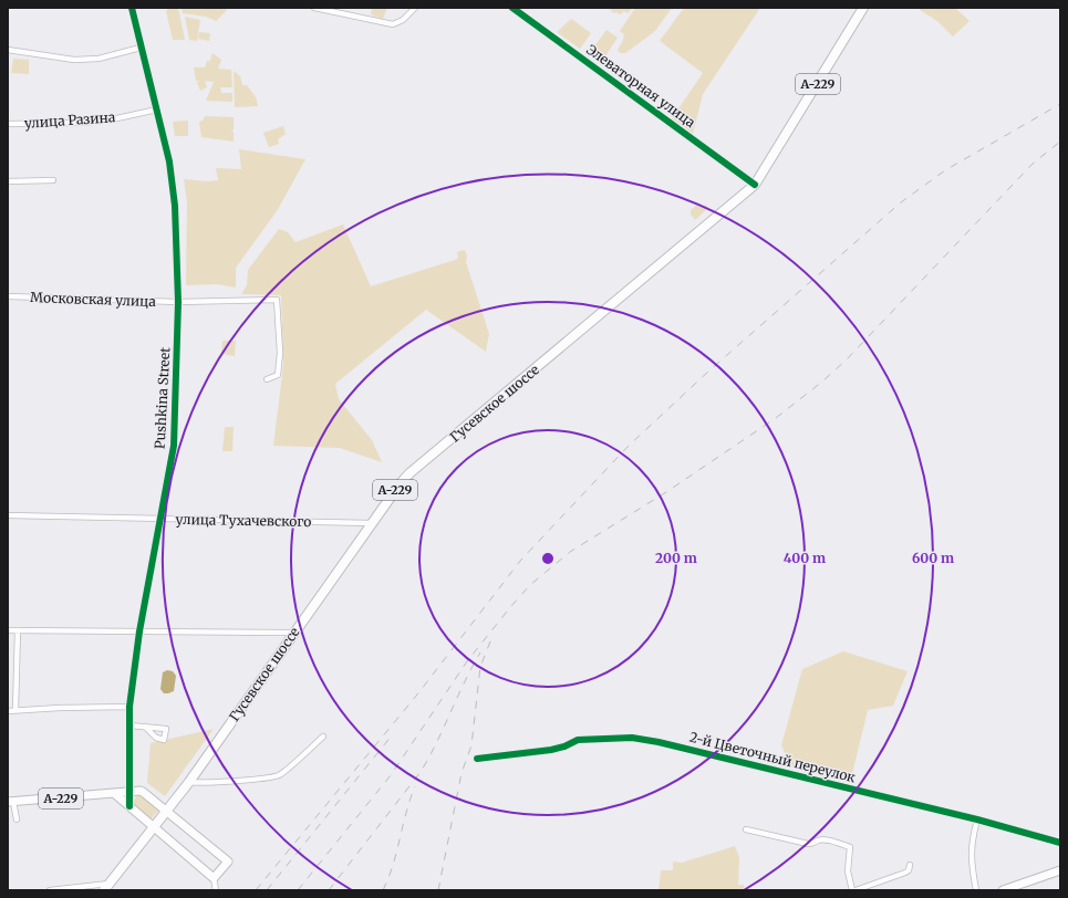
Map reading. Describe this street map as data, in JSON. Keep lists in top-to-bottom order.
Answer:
{
  "streets": {
    "highway": ["А-229", "Гусевское шоссе"],
    "street": [
      "Элеваторная улица",
      "улица Разина",
      "Московская улица",
      "Pushkina Street",
      "улица Тухачевского",
      "2-й Цветочный переулок"
    ]
  },
  "crossings": [
    ["Элеваторная улица", "Гусевское шоссе"],
    ["улица Разина", "Pushkina Street"],
    ["Московская улица", "Pushkina Street"],
    ["Pushkina Street", "улица Тухачевского"],
    ["Гусевское шоссе", "улица Тухачевского"]
  ],
  "rings": ["200 m", "400 m", "600 m"]
}
